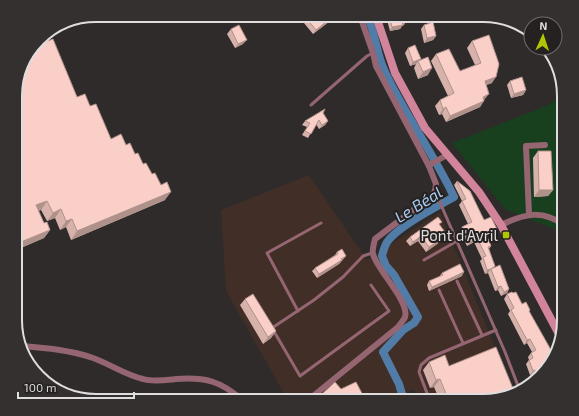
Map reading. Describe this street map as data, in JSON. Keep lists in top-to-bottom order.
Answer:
{
  "water": ["Le Béal"],
  "places": {
    "transit": ["Pont d'Avril"]
  },
  "scale_bar": "100 m",
  "north": "top"
}
